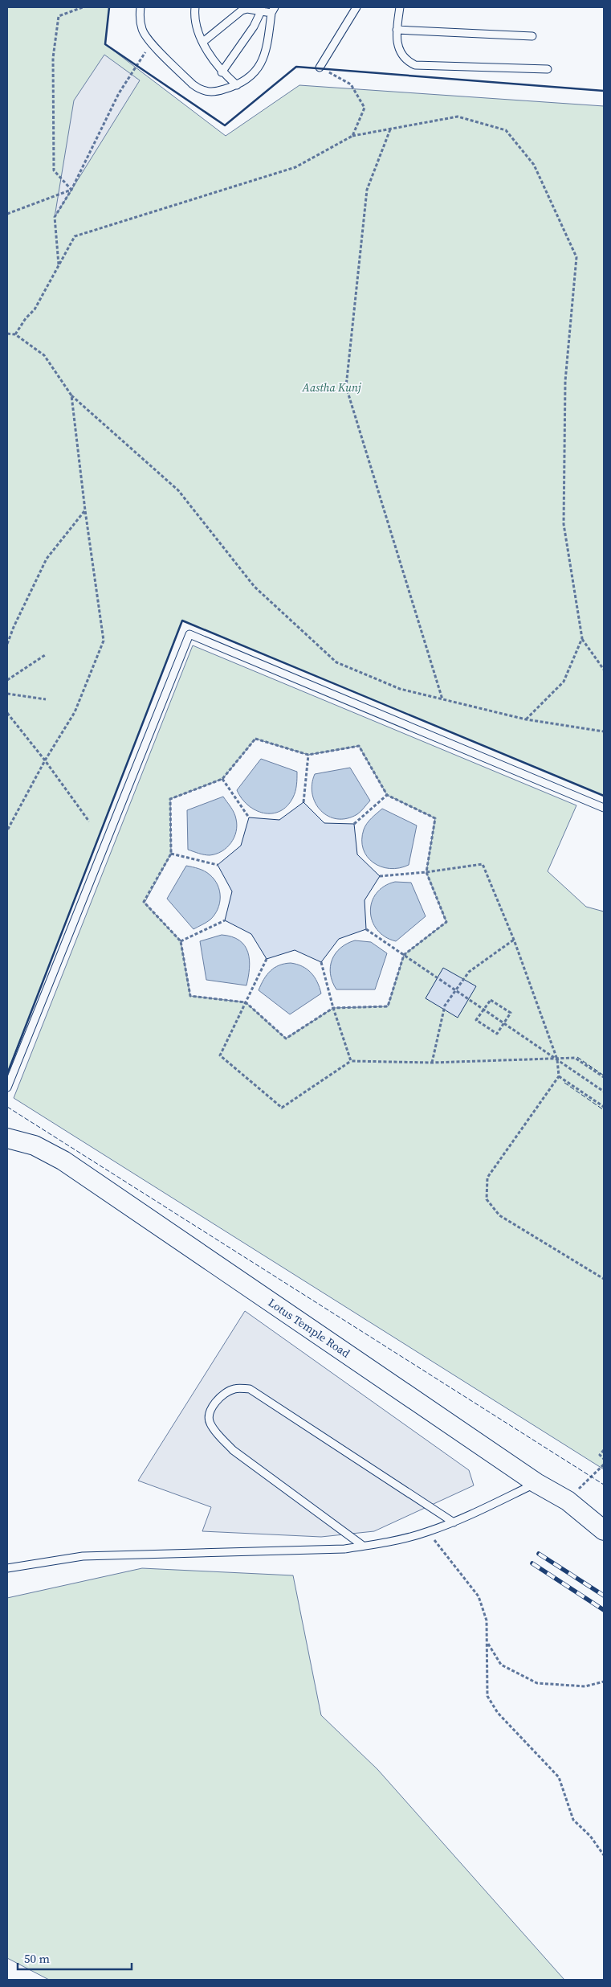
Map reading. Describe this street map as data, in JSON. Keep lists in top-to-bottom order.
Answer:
{
  "streets": {
    "street": ["Lotus Temple Road"]
  },
  "parks": ["Aastha Kunj"],
  "scale_bar": "50 m"
}
